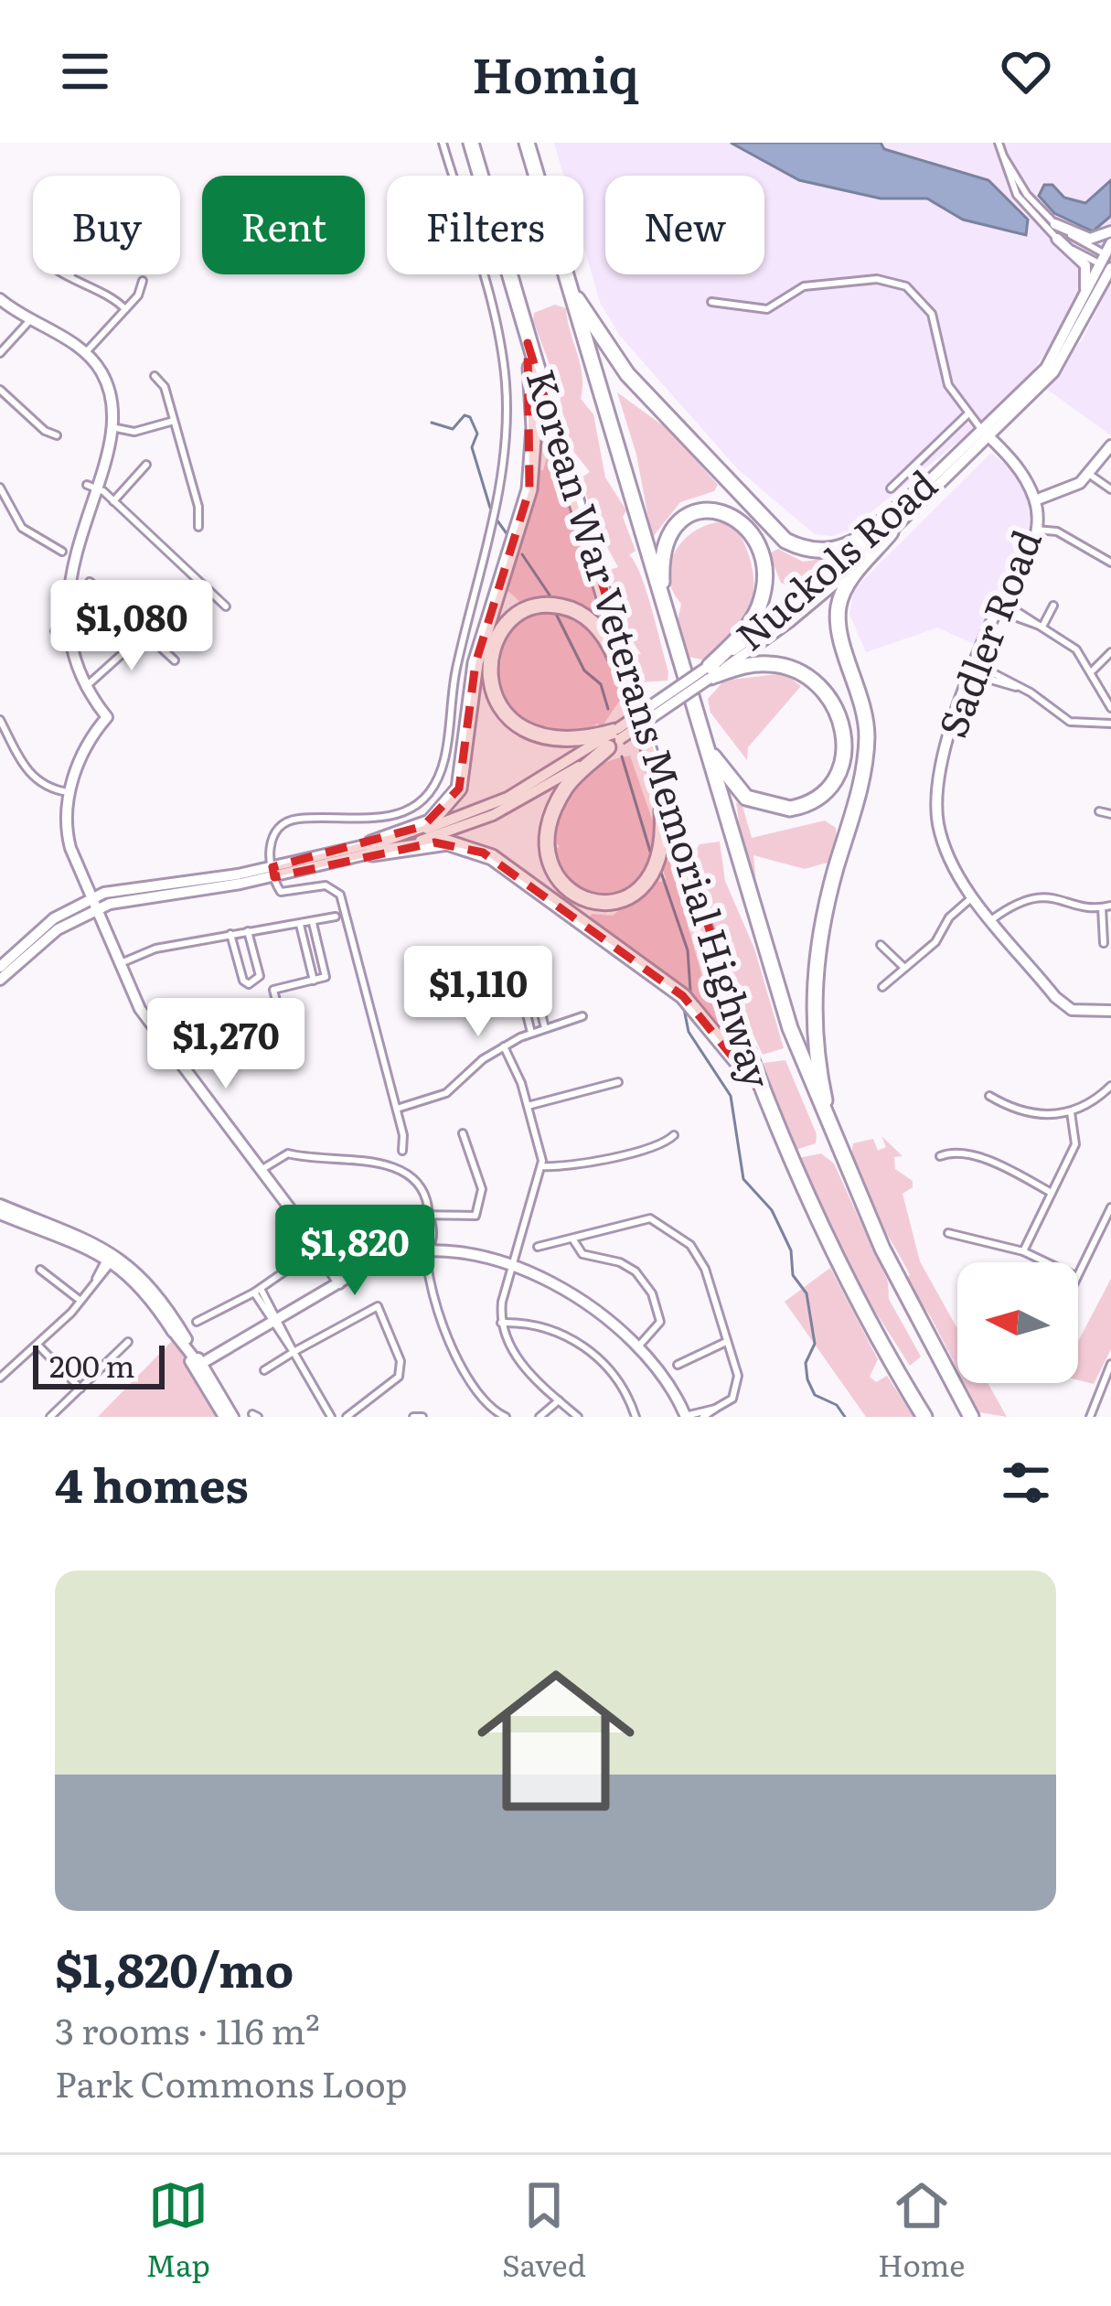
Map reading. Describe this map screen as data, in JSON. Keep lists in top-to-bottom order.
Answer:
{
  "streets": {
    "highway": ["Korean War Veterans Memorial Highway"],
    "main road": ["Nuckols Road", "Sadler Road"]
  },
  "crossings": [
    ["Nuckols Road", "Sadler Road"]
  ],
  "scale_bar": "200 m",
  "north": "left",
  "page": {
    "header": "Homiq",
    "chip": [
      "Buy",
      "Rent",
      "Filters",
      "New"
    ],
    "price": [
      "$1,080",
      "$1,110",
      "$1,270",
      "$1,820"
    ],
    "scale": "200 m",
    "heading": "4 homes",
    "list": [
      {
        "name": "$1,820/mo",
        "note": "3 rooms · 116 m² · Park Commons Loop"
      }
    ],
    "tabs": ["Map", "Saved", "Home"]
  }
}
